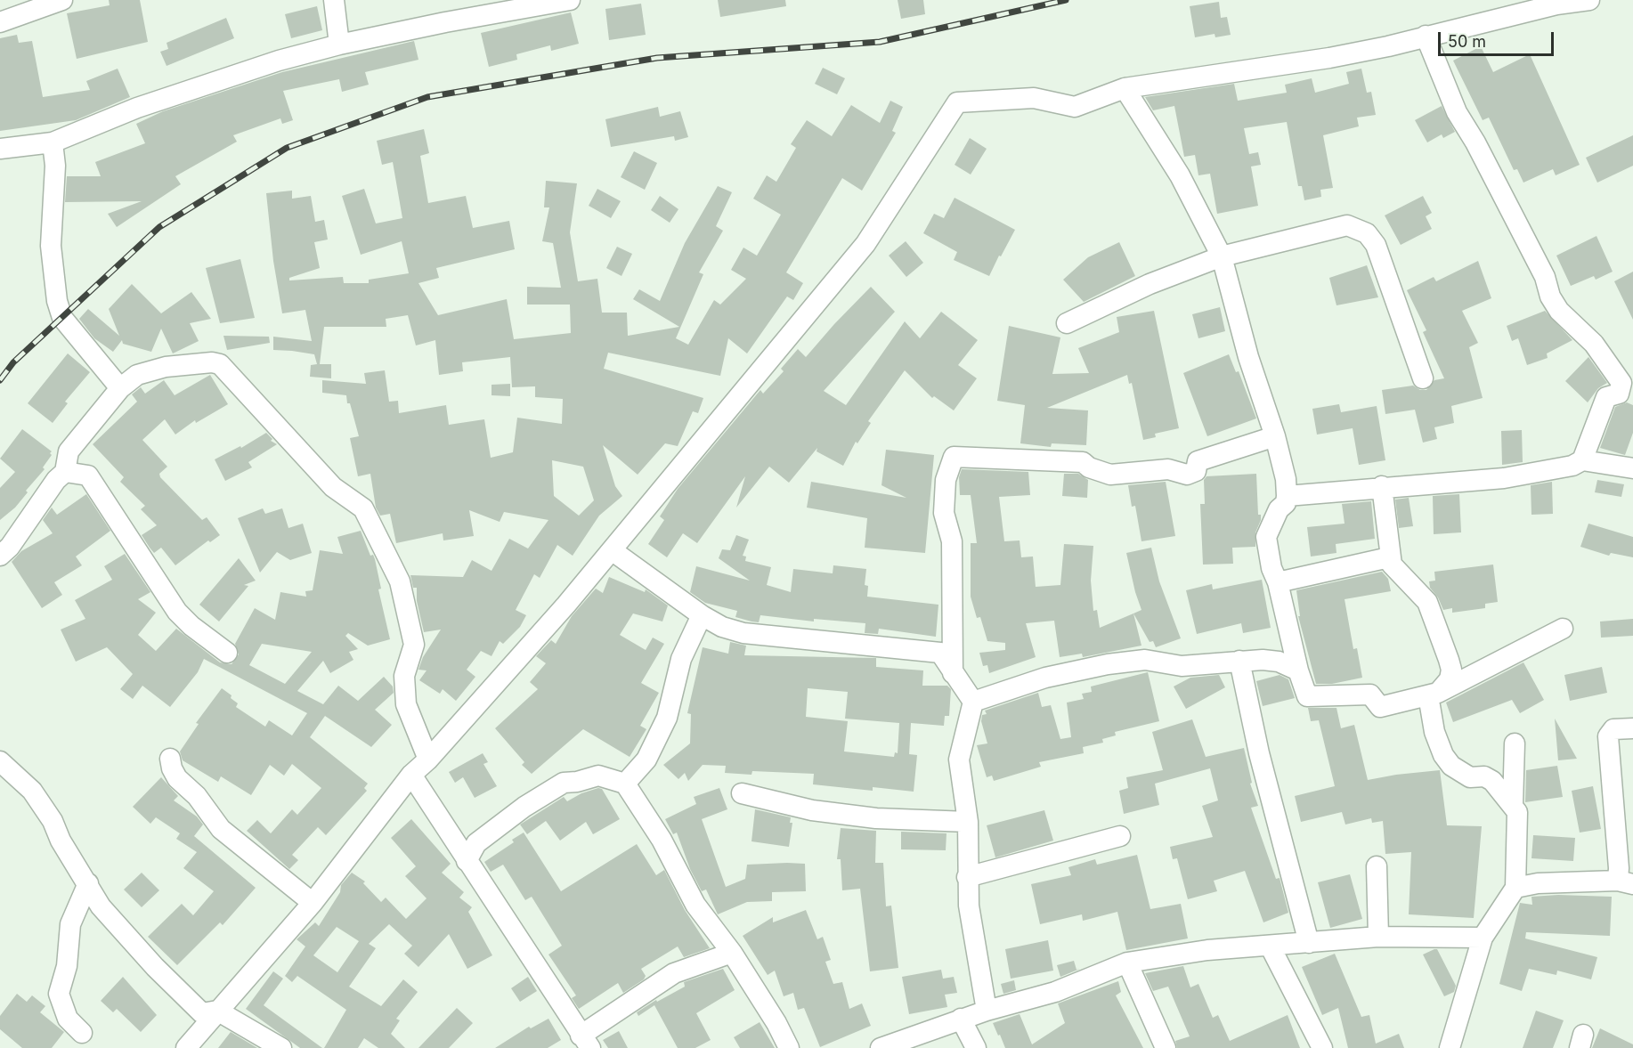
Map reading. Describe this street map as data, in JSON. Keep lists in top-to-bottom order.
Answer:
{
  "scale_bar": "50 m"
}
